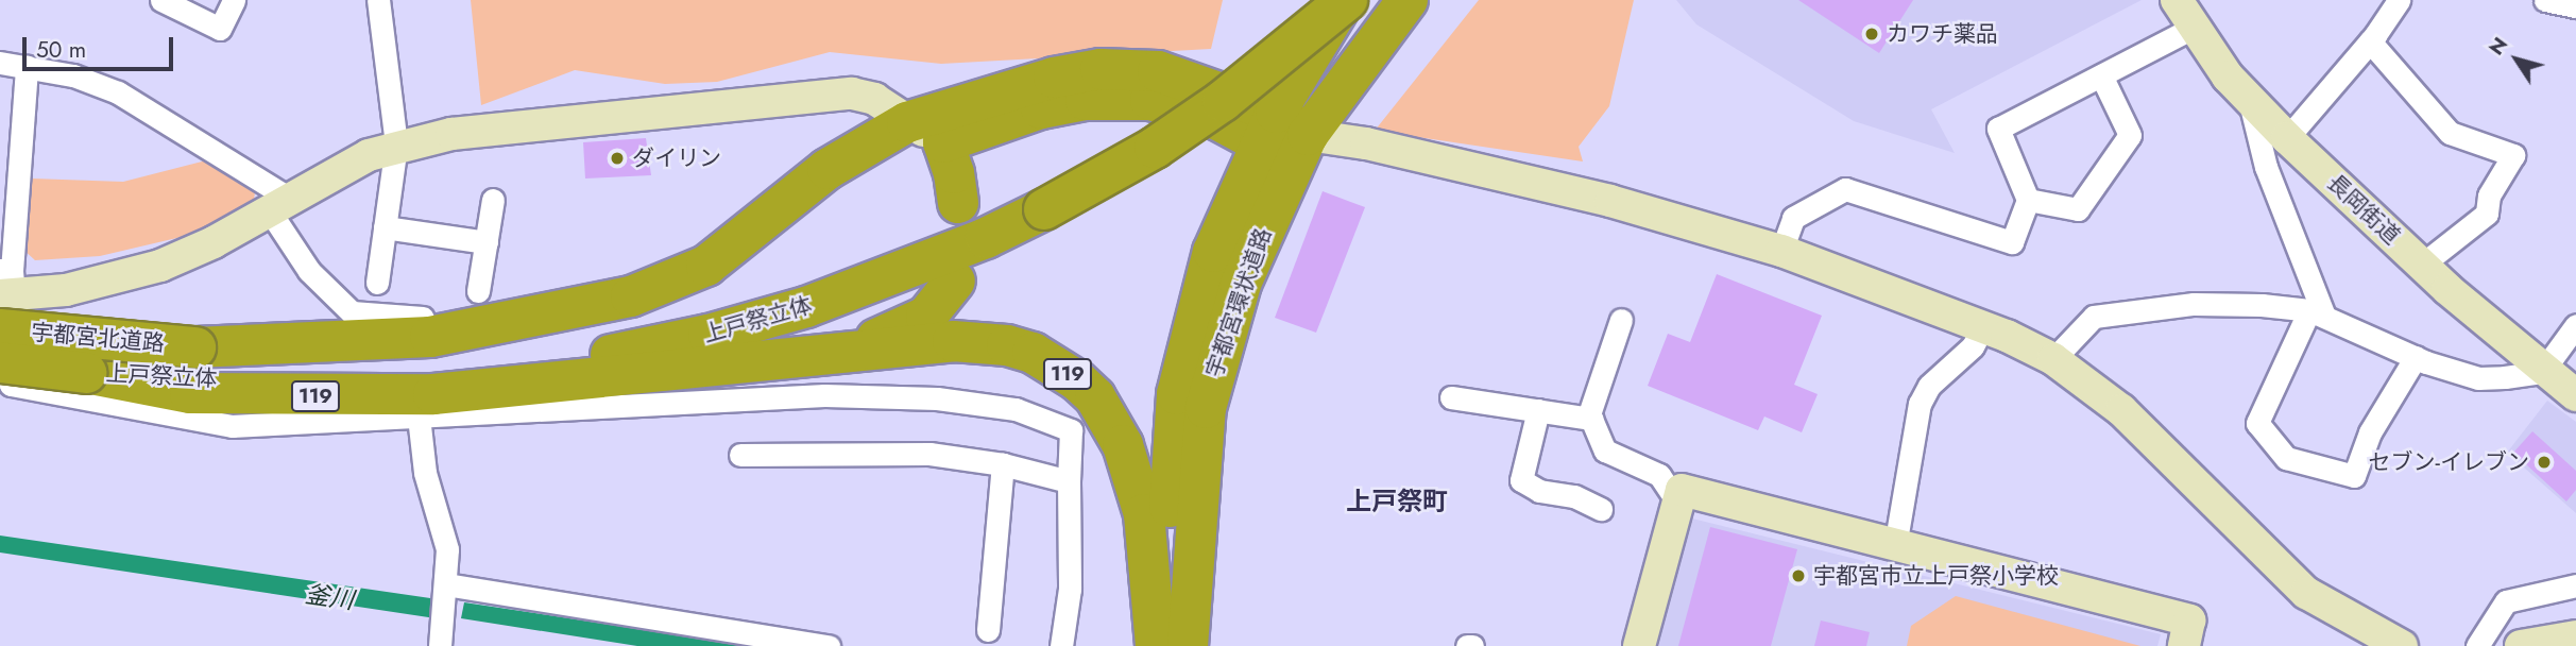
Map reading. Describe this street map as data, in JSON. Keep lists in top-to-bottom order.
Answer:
{
  "streets": {
    "highway": [
      "宇都宮環状道路",
      "上戸祭立体",
      "宇都宮北道路",
      "119"
    ],
    "street": ["長岡街道"]
  },
  "crossings": [
    ["宇都宮環状道路", "上戸祭立体"],
    ["宇都宮環状道路", "119"],
    ["上戸祭立体", "宇都宮北道路"],
    ["上戸祭立体", "119"],
    ["宇都宮北道路", "119"]
  ],
  "districts": ["上戸祭町"],
  "water": ["釜川"],
  "places": [
    "カワチ薬品",
    "ダイリン",
    "セブン-イレブン",
    "宇都宮市立上戸祭小学校"
  ],
  "scale_bar": "50 m",
  "north": "top left"
}
